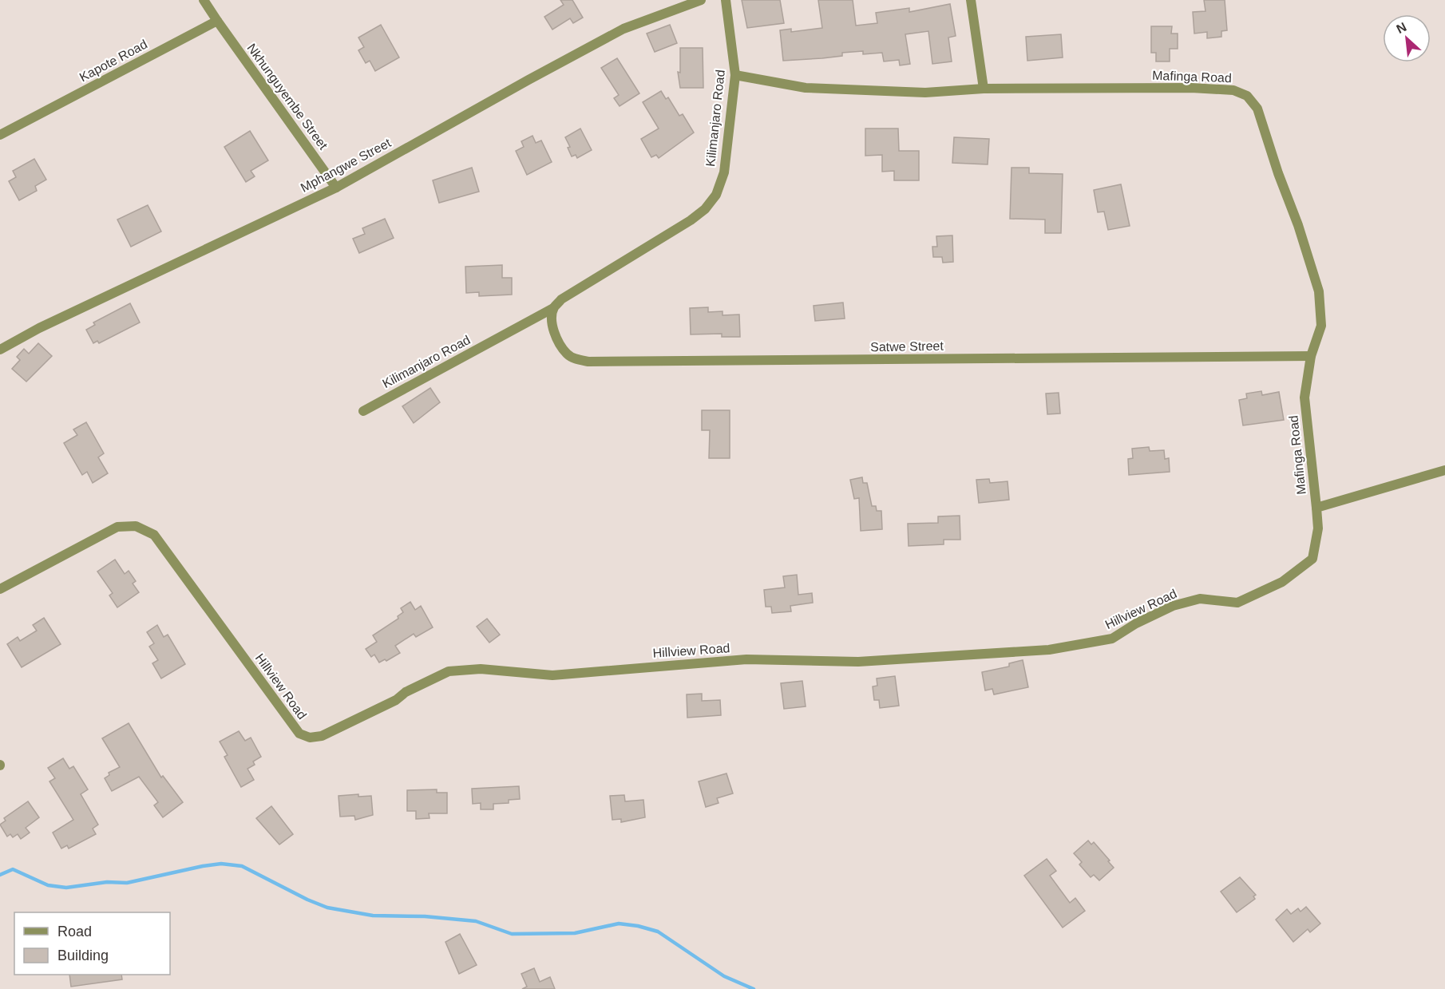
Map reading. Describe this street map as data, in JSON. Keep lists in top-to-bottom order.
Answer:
{
  "streets": {
    "street": [
      "Kapote Road",
      "Mafinga Road",
      "Nkhunguyembe Street",
      "Kilimanjaro Road",
      "Mphangwe Street",
      "Satwe Street",
      "Hillview Road"
    ]
  },
  "crossings": [
    ["Kapote Road", "Nkhunguyembe Street"],
    ["Mafinga Road", "Kilimanjaro Road"],
    ["Mafinga Road", "Satwe Street"],
    ["Mafinga Road", "Hillview Road"],
    ["Nkhunguyembe Street", "Mphangwe Street"],
    ["Kilimanjaro Road", "Satwe Street"]
  ],
  "legend": ["Road", "Building"],
  "north": "top left"
}
